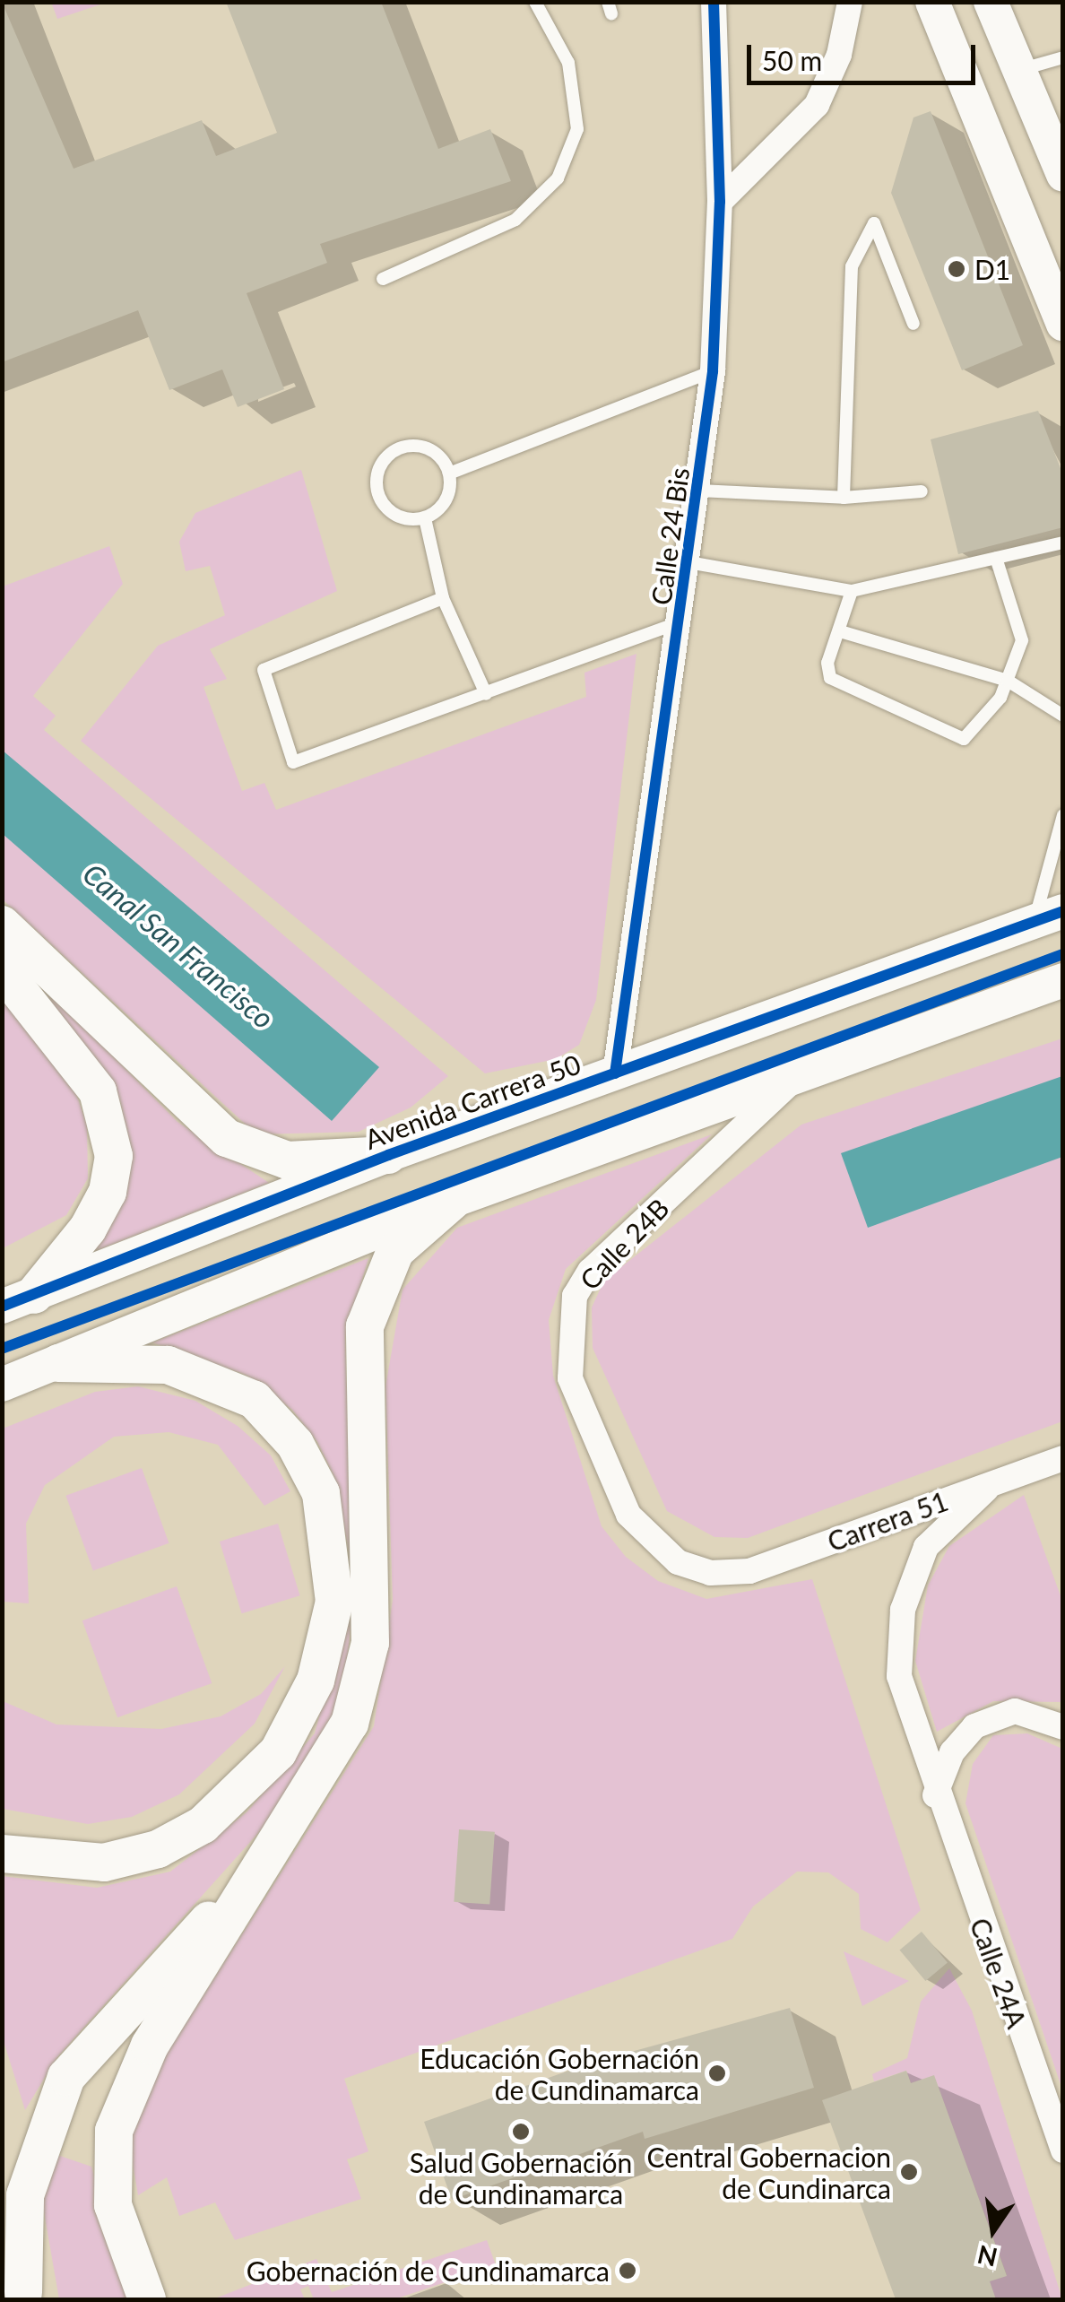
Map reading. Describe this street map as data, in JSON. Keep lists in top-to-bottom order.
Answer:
{
  "streets": {
    "main road": ["Avenida Carrera 50"],
    "street": [
      "Calle 24 Bis",
      "Calle 24B",
      "Carrera 51",
      "Calle 24A"
    ]
  },
  "crossings": [
    ["Calle 24 Bis", "Avenida Carrera 50"],
    ["Calle 24B", "Carrera 51"],
    ["Carrera 51", "Calle 24A"]
  ],
  "water": ["Canal San Francisco"],
  "places": [
    "D1",
    "Educación Gobernación de Cundinamarca",
    "Salud Gobernación de Cundinamarca",
    "Central Gobernacion de Cundinarca",
    "Gobernación de Cundinamarca"
  ],
  "scale_bar": "50 m",
  "north": "bottom"
}
